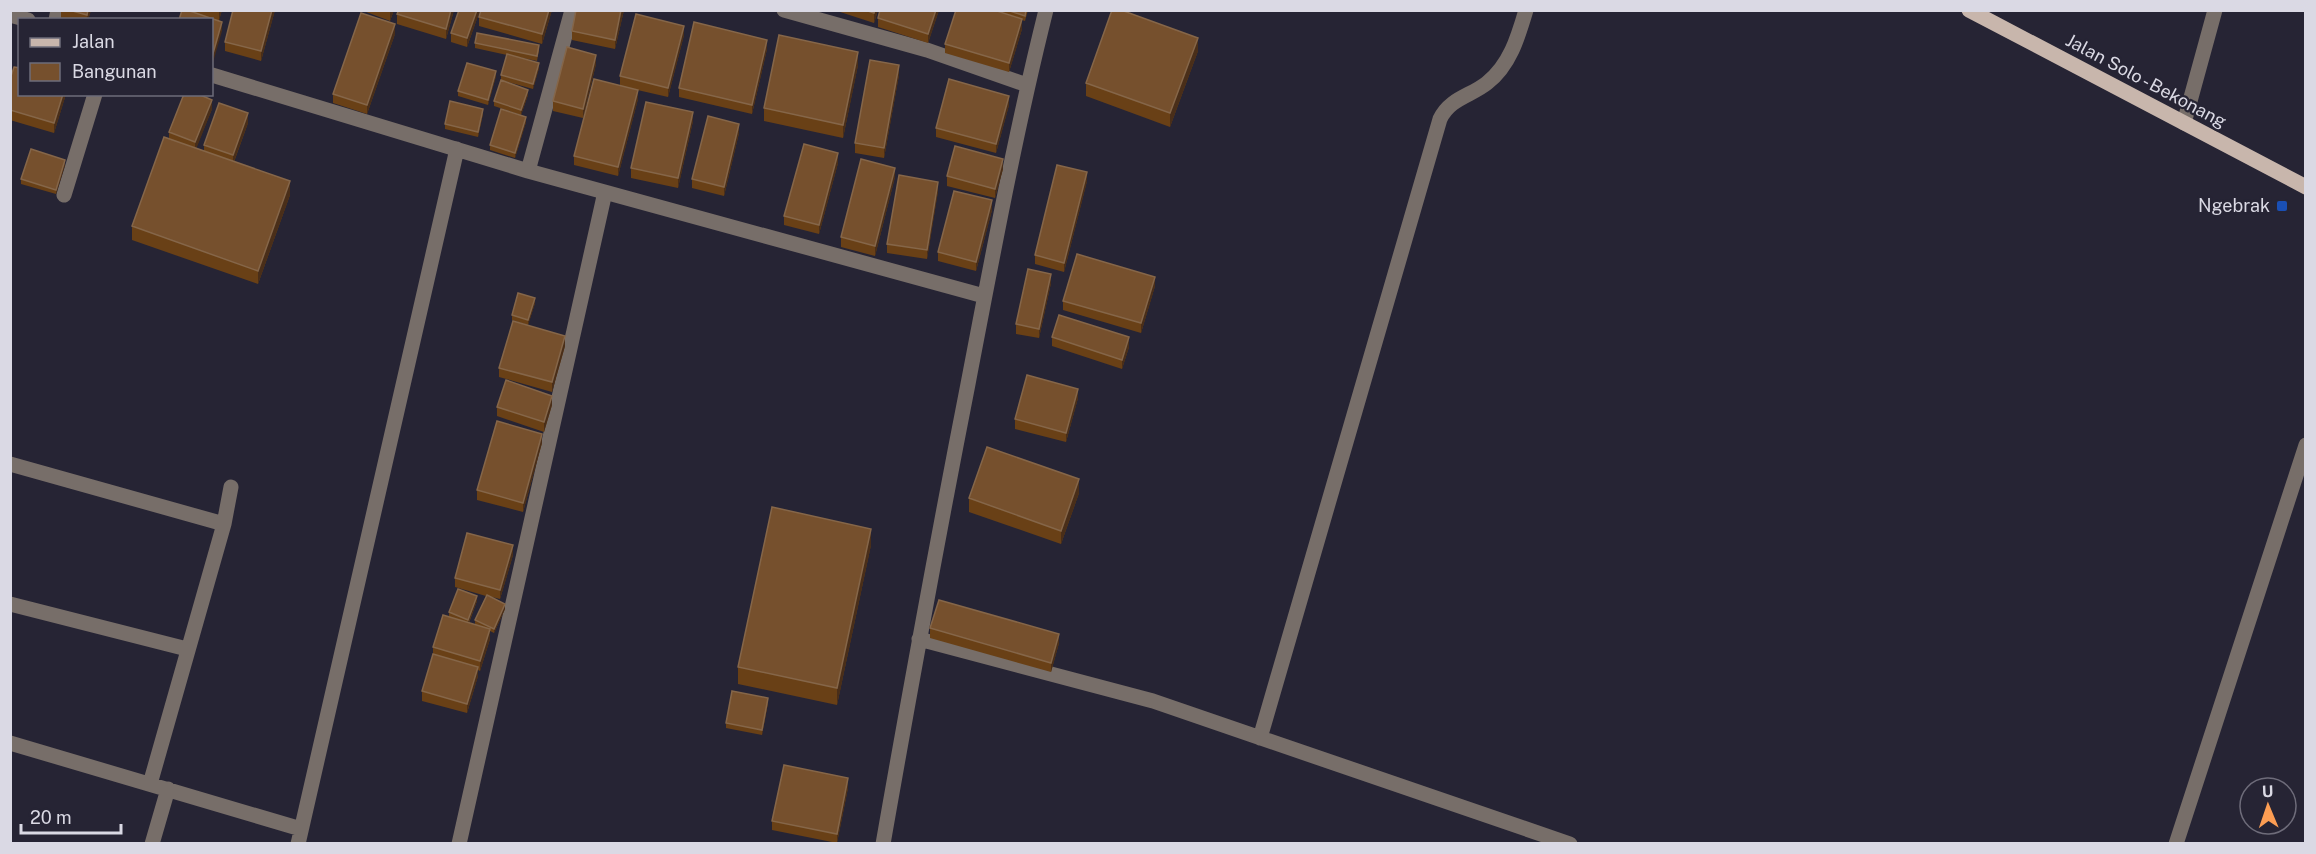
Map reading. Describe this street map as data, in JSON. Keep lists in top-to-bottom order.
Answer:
{
  "streets": {
    "main road": ["Jalan Solo - Bekonang"]
  },
  "places": {
    "transit": ["Ngebrak"]
  },
  "legend": ["Jalan", "Bangunan"],
  "scale_bar": "20 m",
  "north": "top"
}
